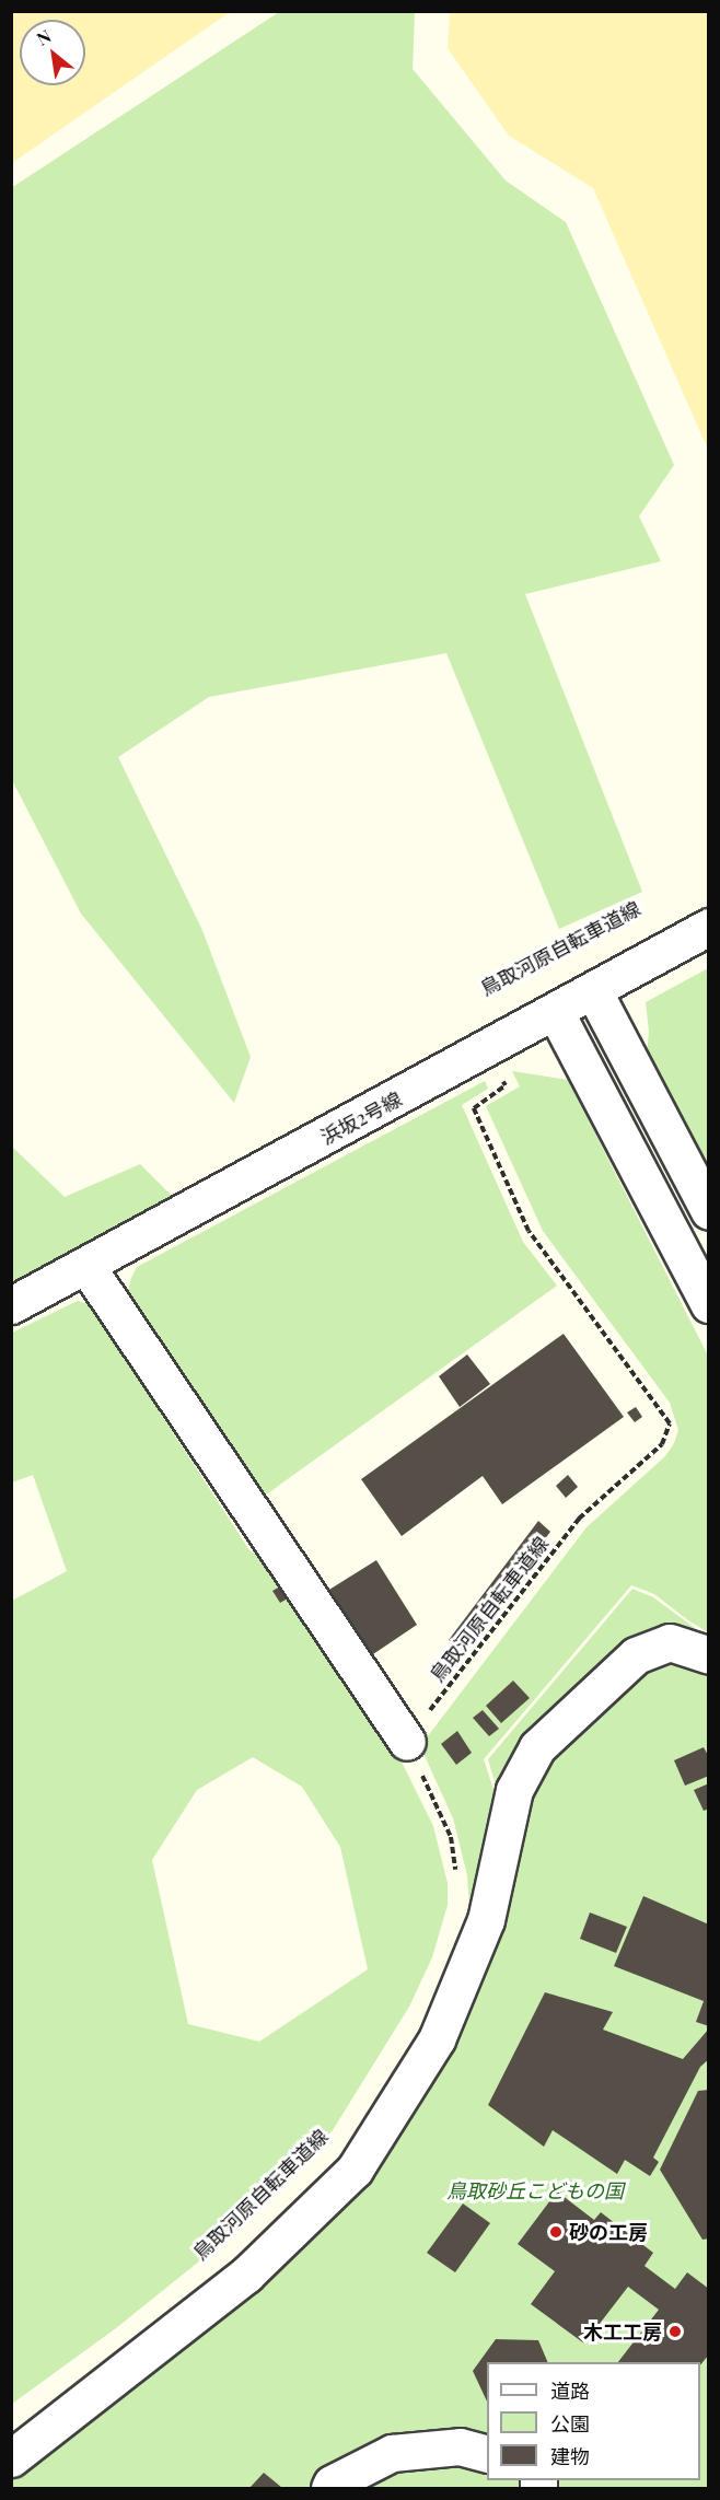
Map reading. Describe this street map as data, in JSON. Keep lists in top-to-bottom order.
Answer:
{
  "streets": {
    "street": ["浜坂2号線"],
    "path": ["鳥取河原自転車道線"]
  },
  "crossings": [
    ["鳥取河原自転車道線", "浜坂2号線"]
  ],
  "parks": ["鳥取砂丘こどもの国"],
  "places": ["砂の工房", "木工工房"],
  "legend": ["道路", "公園", "建物"],
  "north": "top left"
}
